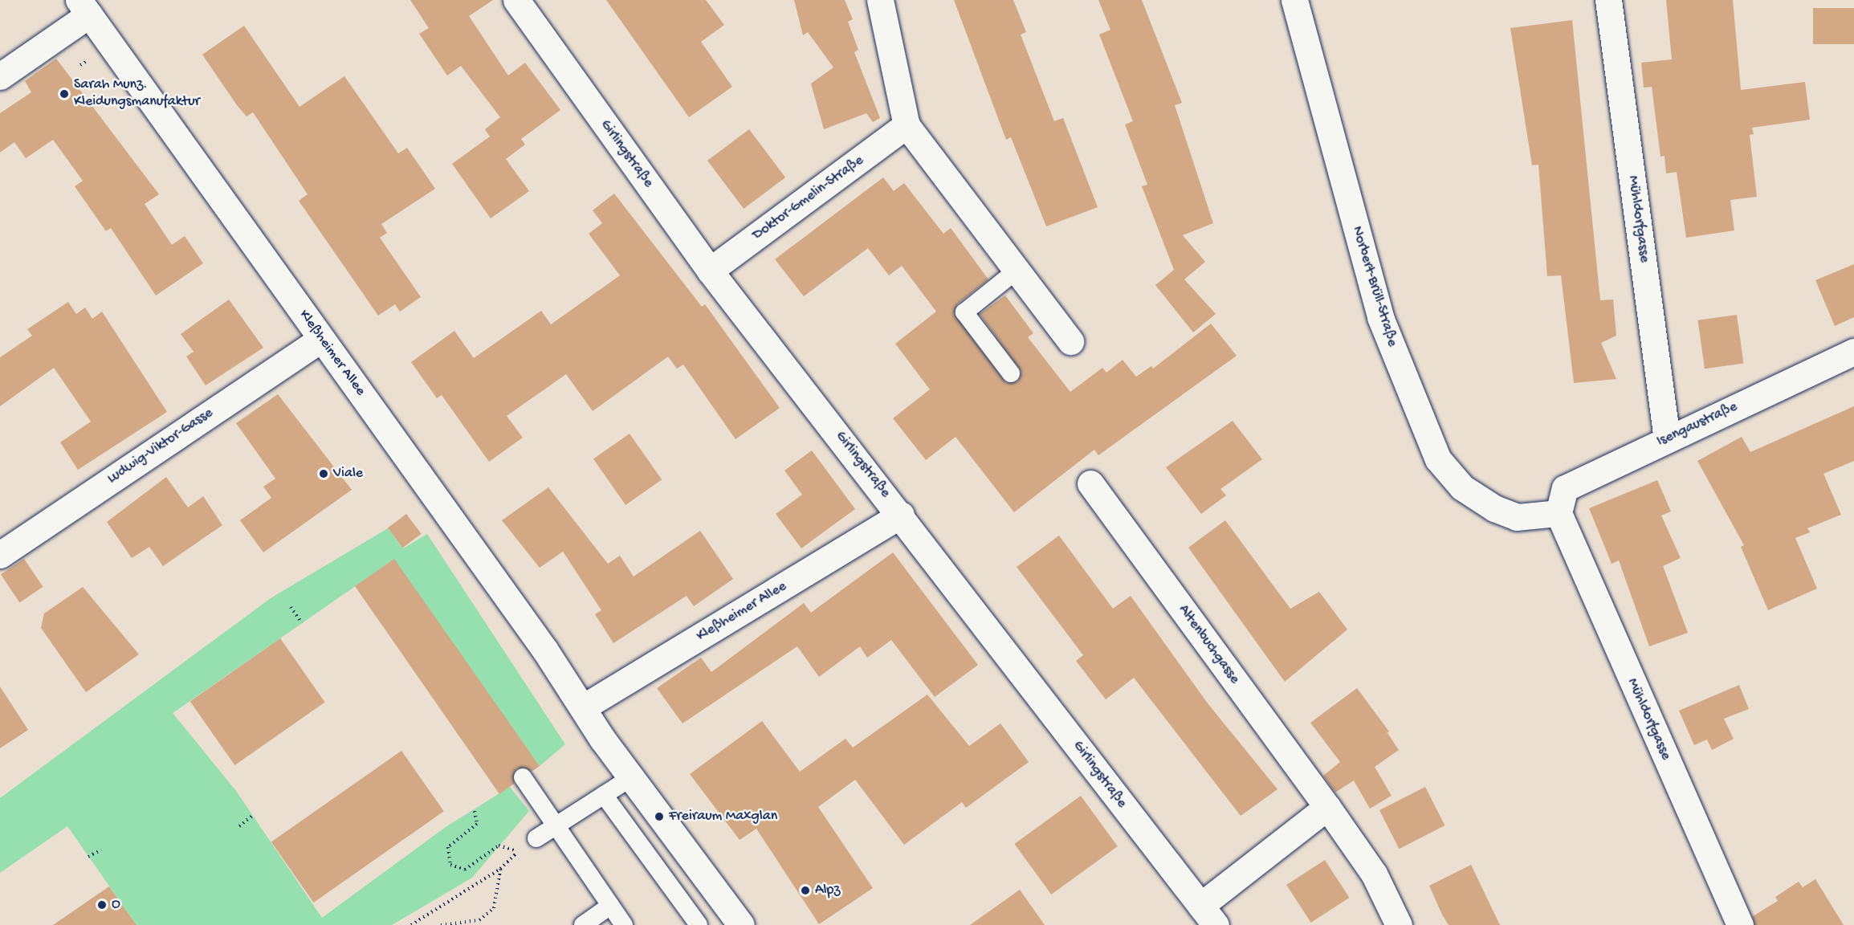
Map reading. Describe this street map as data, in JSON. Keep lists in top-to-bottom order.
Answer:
{
  "streets": {
    "street": [
      "Girlingstraße",
      "Doktor-Gmelin-Straße",
      "Mühldorfgasse",
      "Norbert-Brüll-Straße",
      "Kleßheimer Allee",
      "Isengaustraße",
      "Ludwig-Viktor-Gasse",
      "Altenbuchgasse"
    ]
  },
  "crossings": [
    ["Girlingstraße", "Doktor-Gmelin-Straße"],
    ["Girlingstraße", "Kleßheimer Allee"],
    ["Mühldorfgasse", "Norbert-Brüll-Straße"],
    ["Mühldorfgasse", "Isengaustraße"],
    ["Norbert-Brüll-Straße", "Isengaustraße"],
    ["Kleßheimer Allee", "Ludwig-Viktor-Gasse"]
  ],
  "places": [
    "Sarah Munz. Kleidungsmanufaktur",
    "Viale",
    "Freiraum Maxglan",
    "Alpz",
    "O"
  ]
}
